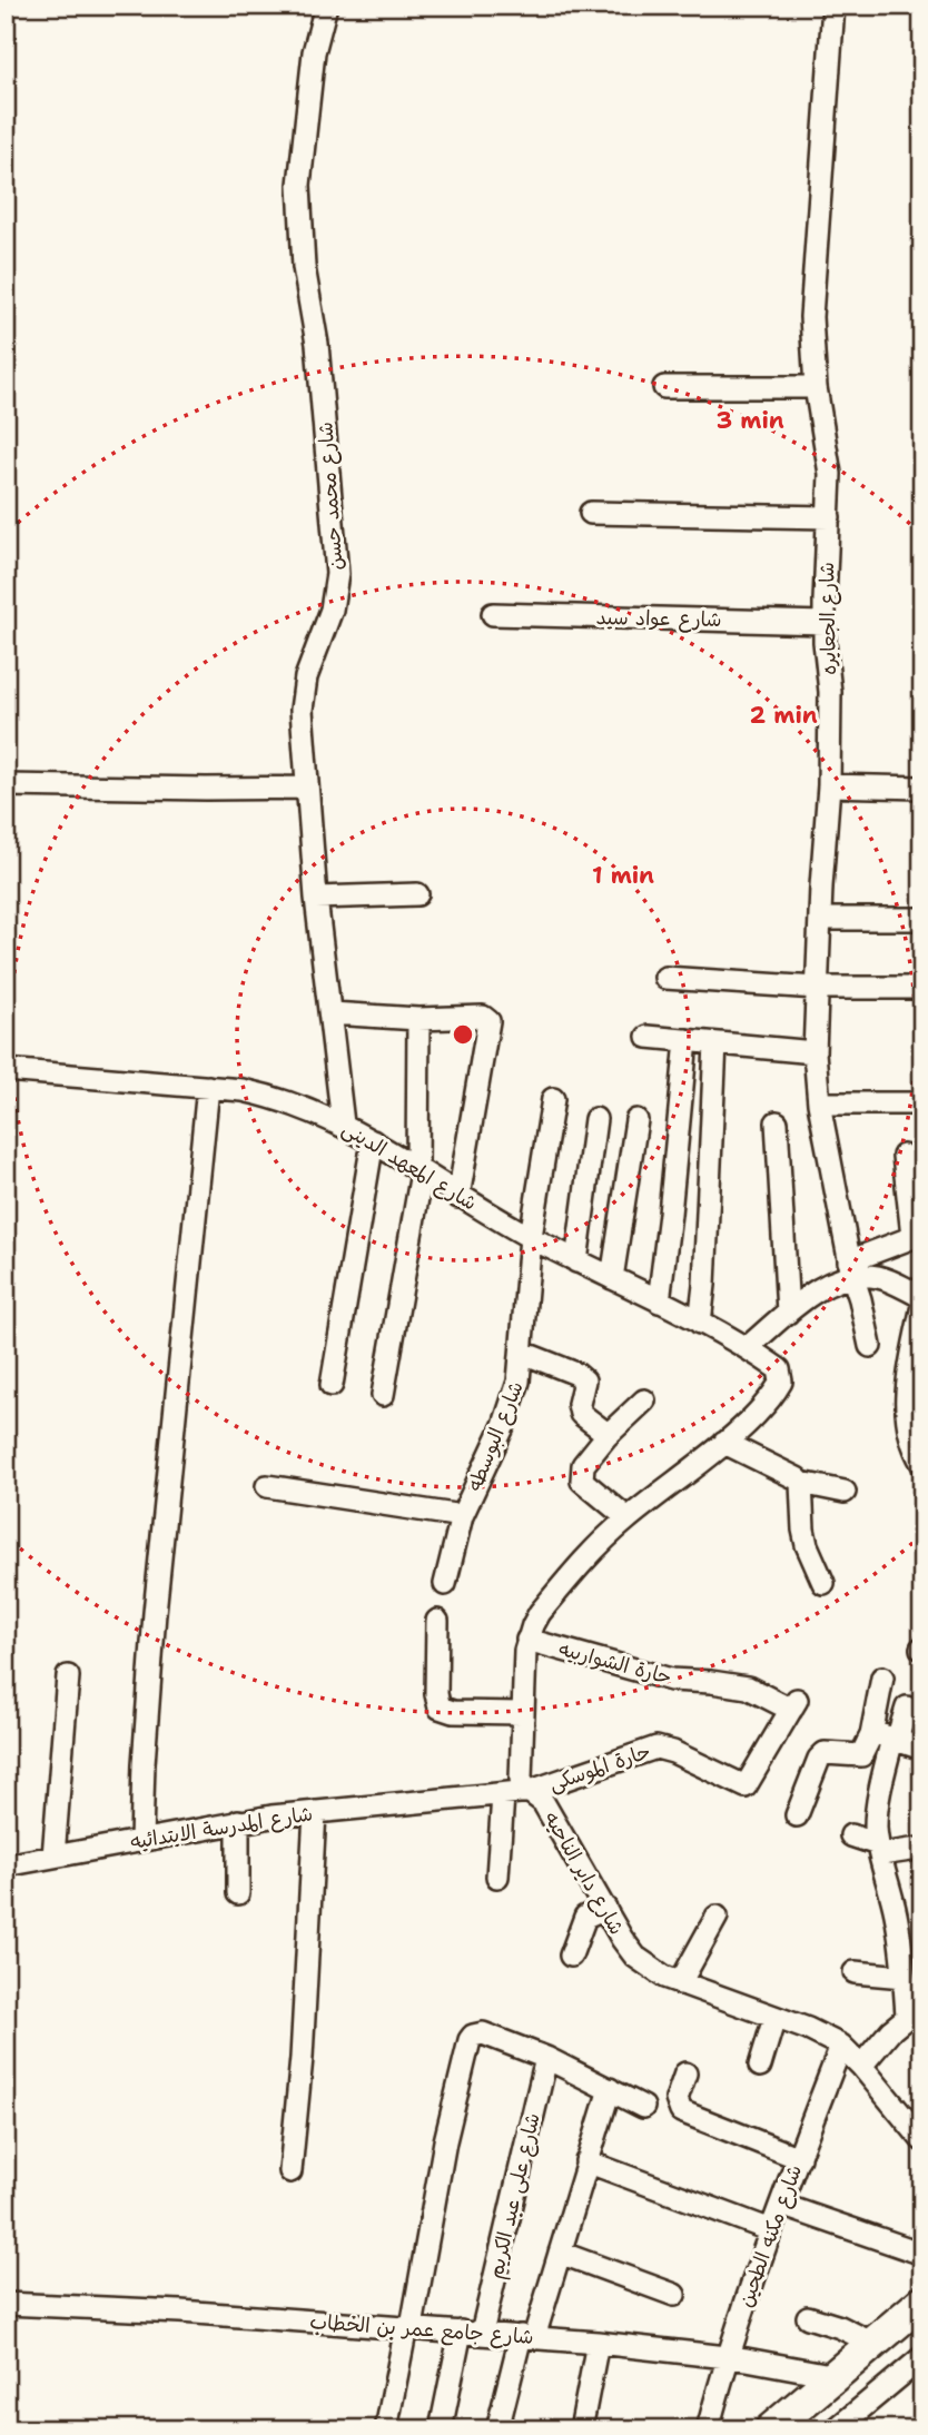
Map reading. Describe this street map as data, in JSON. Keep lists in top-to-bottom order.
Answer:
{
  "streets": {
    "street": [
      "شارع محمد حسن",
      "شارع عواد سيد",
      "شارع الجعايره",
      "شارع المعهد الدينى",
      "شارع البوسطه",
      "حارة الشواربيه",
      "حارة الموسكى",
      "شارع المدرسة الابتدائيه",
      "شارع داير الناحيه",
      "شارع على عبد الكريم",
      "شارع مكنه الطحين",
      "شارع جامع عمر بن الخطاب"
    ]
  },
  "crossings": [
    ["شارع محمد حسن", "شارع المعهد الدينى"],
    ["شارع عواد سيد", "شارع الجعايره"],
    ["شارع المعهد الدينى", "شارع البوسطه"],
    ["شارع المعهد الدينى", "شارع داير الناحيه"],
    ["حارة الشواربيه", "حارة الموسكى"],
    ["حارة الشواربيه", "شارع داير الناحيه"],
    ["حارة الموسكى", "شارع المدرسة الابتدائيه"],
    ["حارة الموسكى", "شارع داير الناحيه"],
    ["شارع المدرسة الابتدائيه", "شارع داير الناحيه"],
    ["شارع داير الناحيه", "شارع مكنه الطحين"],
    ["شارع على عبد الكريم", "شارع جامع عمر بن الخطاب"],
    ["شارع مكنه الطحين", "شارع جامع عمر بن الخطاب"]
  ],
  "rings": ["3 min", "2 min", "1 min"]
}
